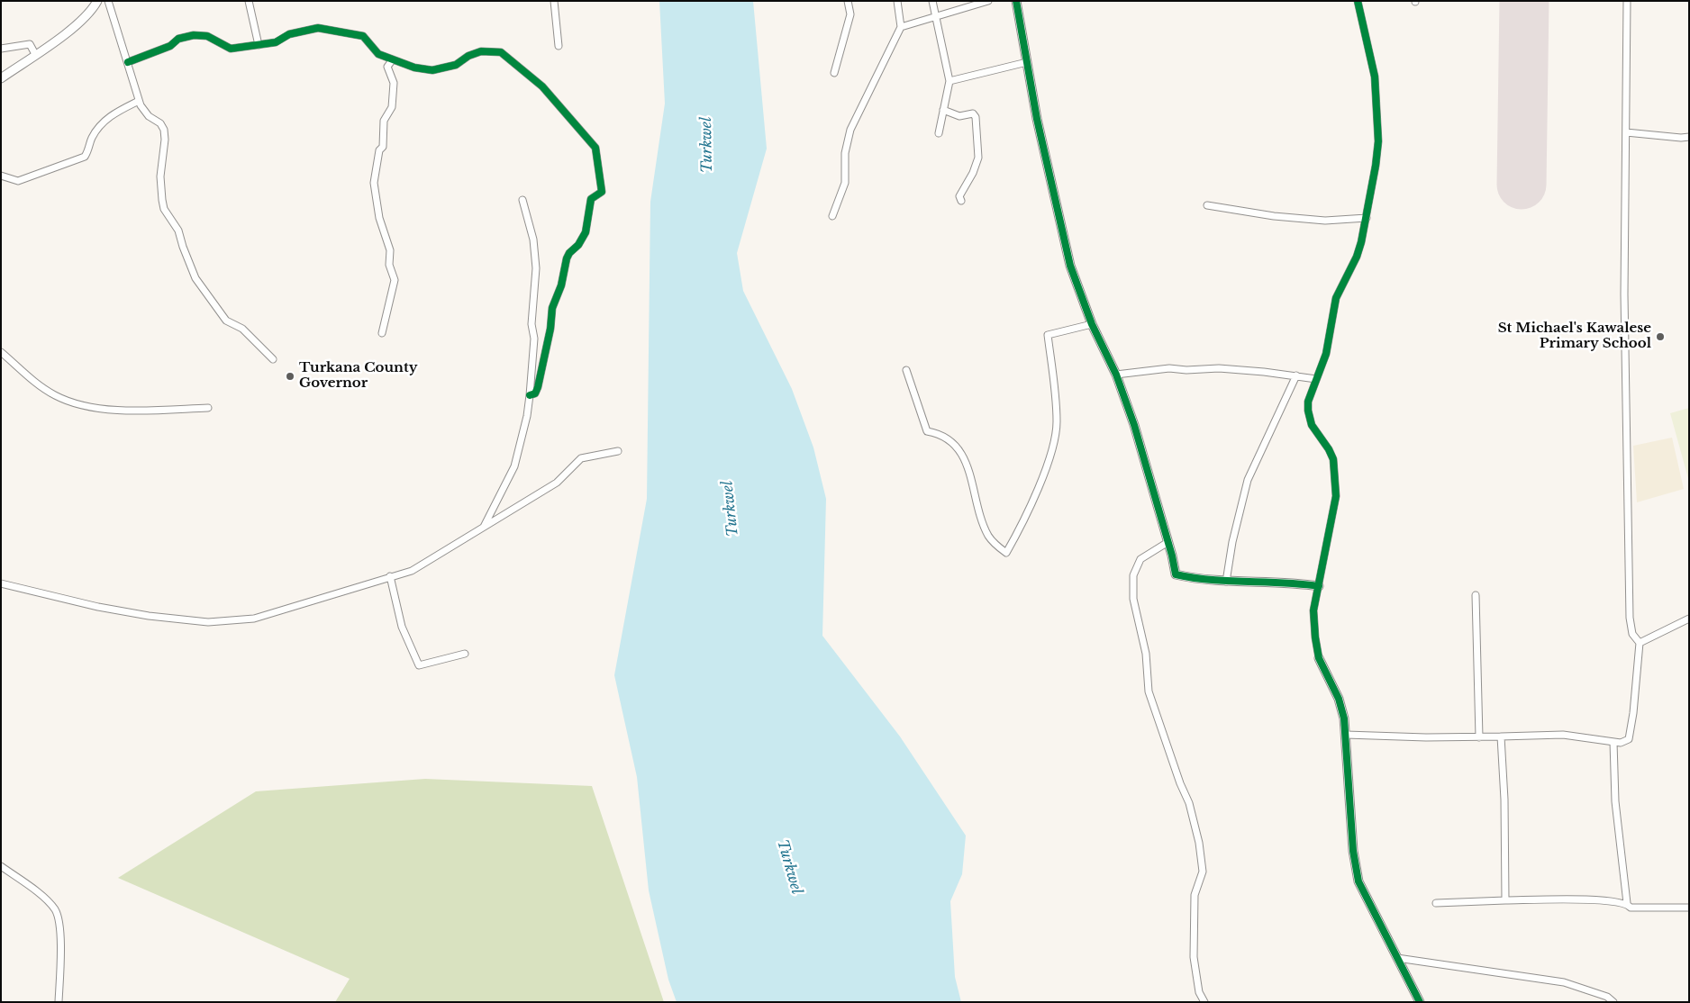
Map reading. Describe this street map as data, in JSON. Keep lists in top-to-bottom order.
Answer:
{
  "water": ["Turkwel"],
  "places": ["St Michael's Kawalese Primary School", "Turkana County Governor"]
}
